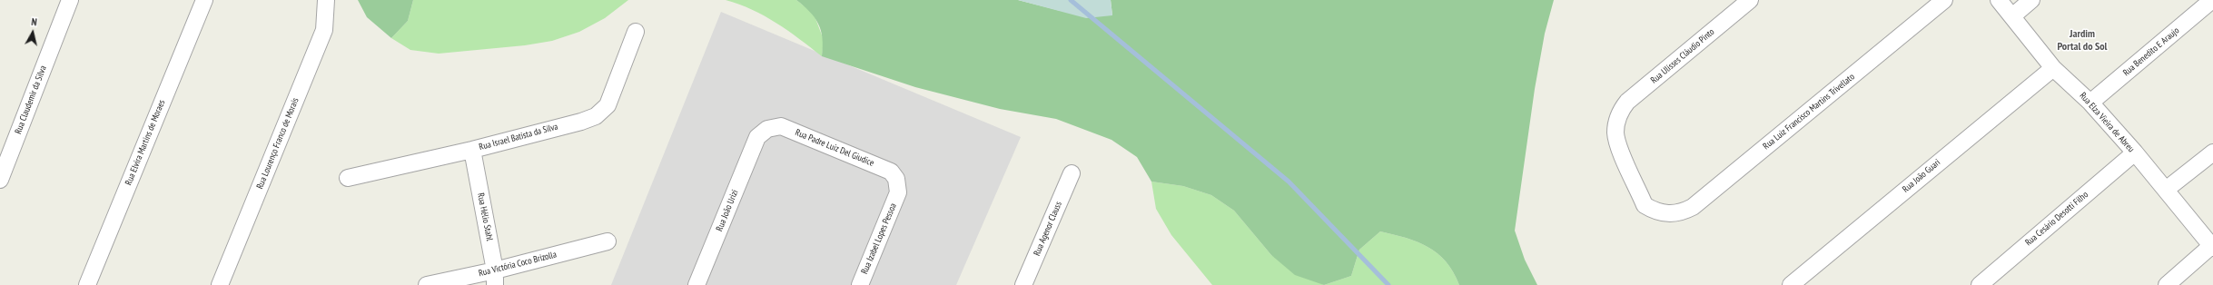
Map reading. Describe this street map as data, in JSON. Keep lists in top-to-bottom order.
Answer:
{
  "streets": {
    "street": [
      "Rua Benedito E Araujo",
      "Rua Ulisses Cláudio Pinto",
      "Rua Claudemir da Silva",
      "Rua Luiz Francisco Martins Trivellato",
      "Rua Elza Vieira de Abreu",
      "Rua Israel Batista da Silva",
      "Rua Elvira Martins de Moraes",
      "Rua Lourenço Franco de Morais",
      "Rua Padre Luiz Del Giudice",
      "Rua João Guari",
      "Rua João Urizi",
      "Rua Hélio Stahl",
      "Rua Cesário Desotti Filho",
      "Rua Agenor Clauss",
      "Rua Izabel Lopes Pessoa",
      "Rua Victória Coco Brizolla"
    ]
  },
  "crossings": [
    ["Rua Benedito E Araujo", "Rua Elza Vieira de Abreu"],
    ["Rua Ulisses Cláudio Pinto", "Rua Luiz Francisco Martins Trivellato"],
    ["Rua Elza Vieira de Abreu", "Rua João Guari"],
    ["Rua Elza Vieira de Abreu", "Rua Cesário Desotti Filho"],
    ["Rua Israel Batista da Silva", "Rua Hélio Stahl"],
    ["Rua Padre Luiz Del Giudice", "Rua João Urizi"],
    ["Rua Padre Luiz Del Giudice", "Rua Izabel Lopes Pessoa"],
    ["Rua Hélio Stahl", "Rua Victória Coco Brizolla"]
  ],
  "districts": ["Jardim Portal do Sol"],
  "north": "top"
}
